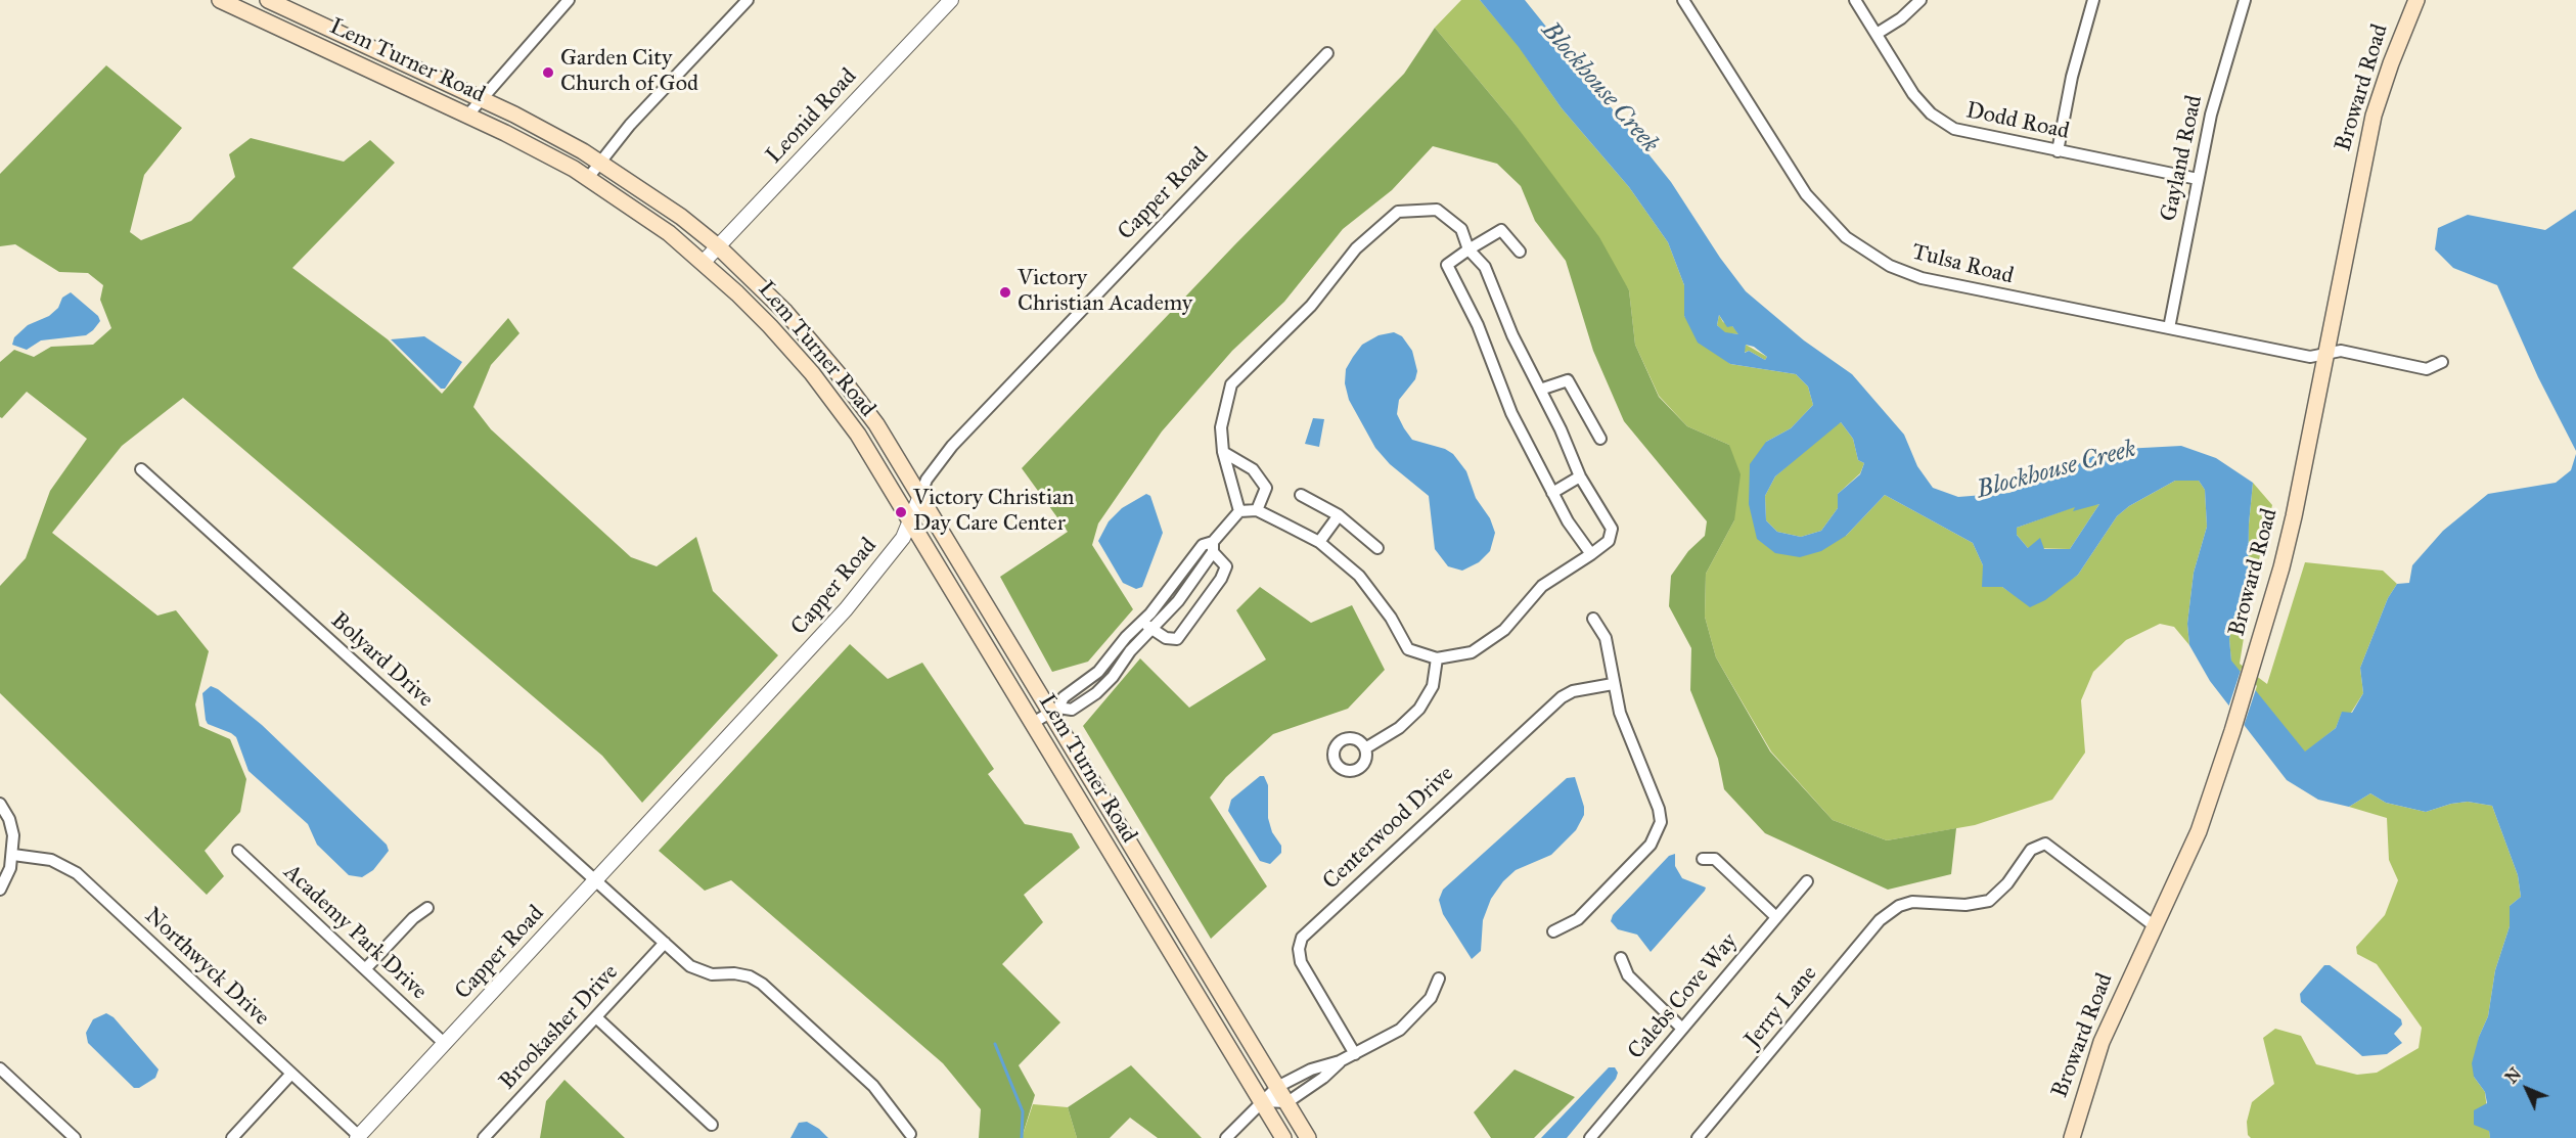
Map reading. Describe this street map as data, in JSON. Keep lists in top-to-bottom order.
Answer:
{
  "streets": {
    "main road": ["Lem Turner Road", "Broward Road"],
    "street": [
      "Leonid Road",
      "Dodd Road",
      "Gayland Road",
      "Capper Road",
      "Tulsa Road",
      "Bolyard Drive",
      "Centerwood Drive",
      "Academy Park Drive",
      "Northwyck Drive",
      "Calebs Cove Way",
      "Jerry Lane",
      "Brookasher Drive"
    ]
  },
  "crossings": [
    ["Lem Turner Road", "Leonid Road"],
    ["Lem Turner Road", "Capper Road"],
    ["Broward Road", "Tulsa Road"],
    ["Broward Road", "Jerry Lane"],
    ["Dodd Road", "Gayland Road"],
    ["Gayland Road", "Tulsa Road"],
    ["Capper Road", "Bolyard Drive"],
    ["Capper Road", "Academy Park Drive"],
    ["Capper Road", "Northwyck Drive"],
    ["Bolyard Drive", "Brookasher Drive"]
  ],
  "water": ["Blockhouse Creek"],
  "places": ["Garden City Church of God", "Victory Christian Academy", "Victory Christian Day Care Center"],
  "north": "top left"
}
